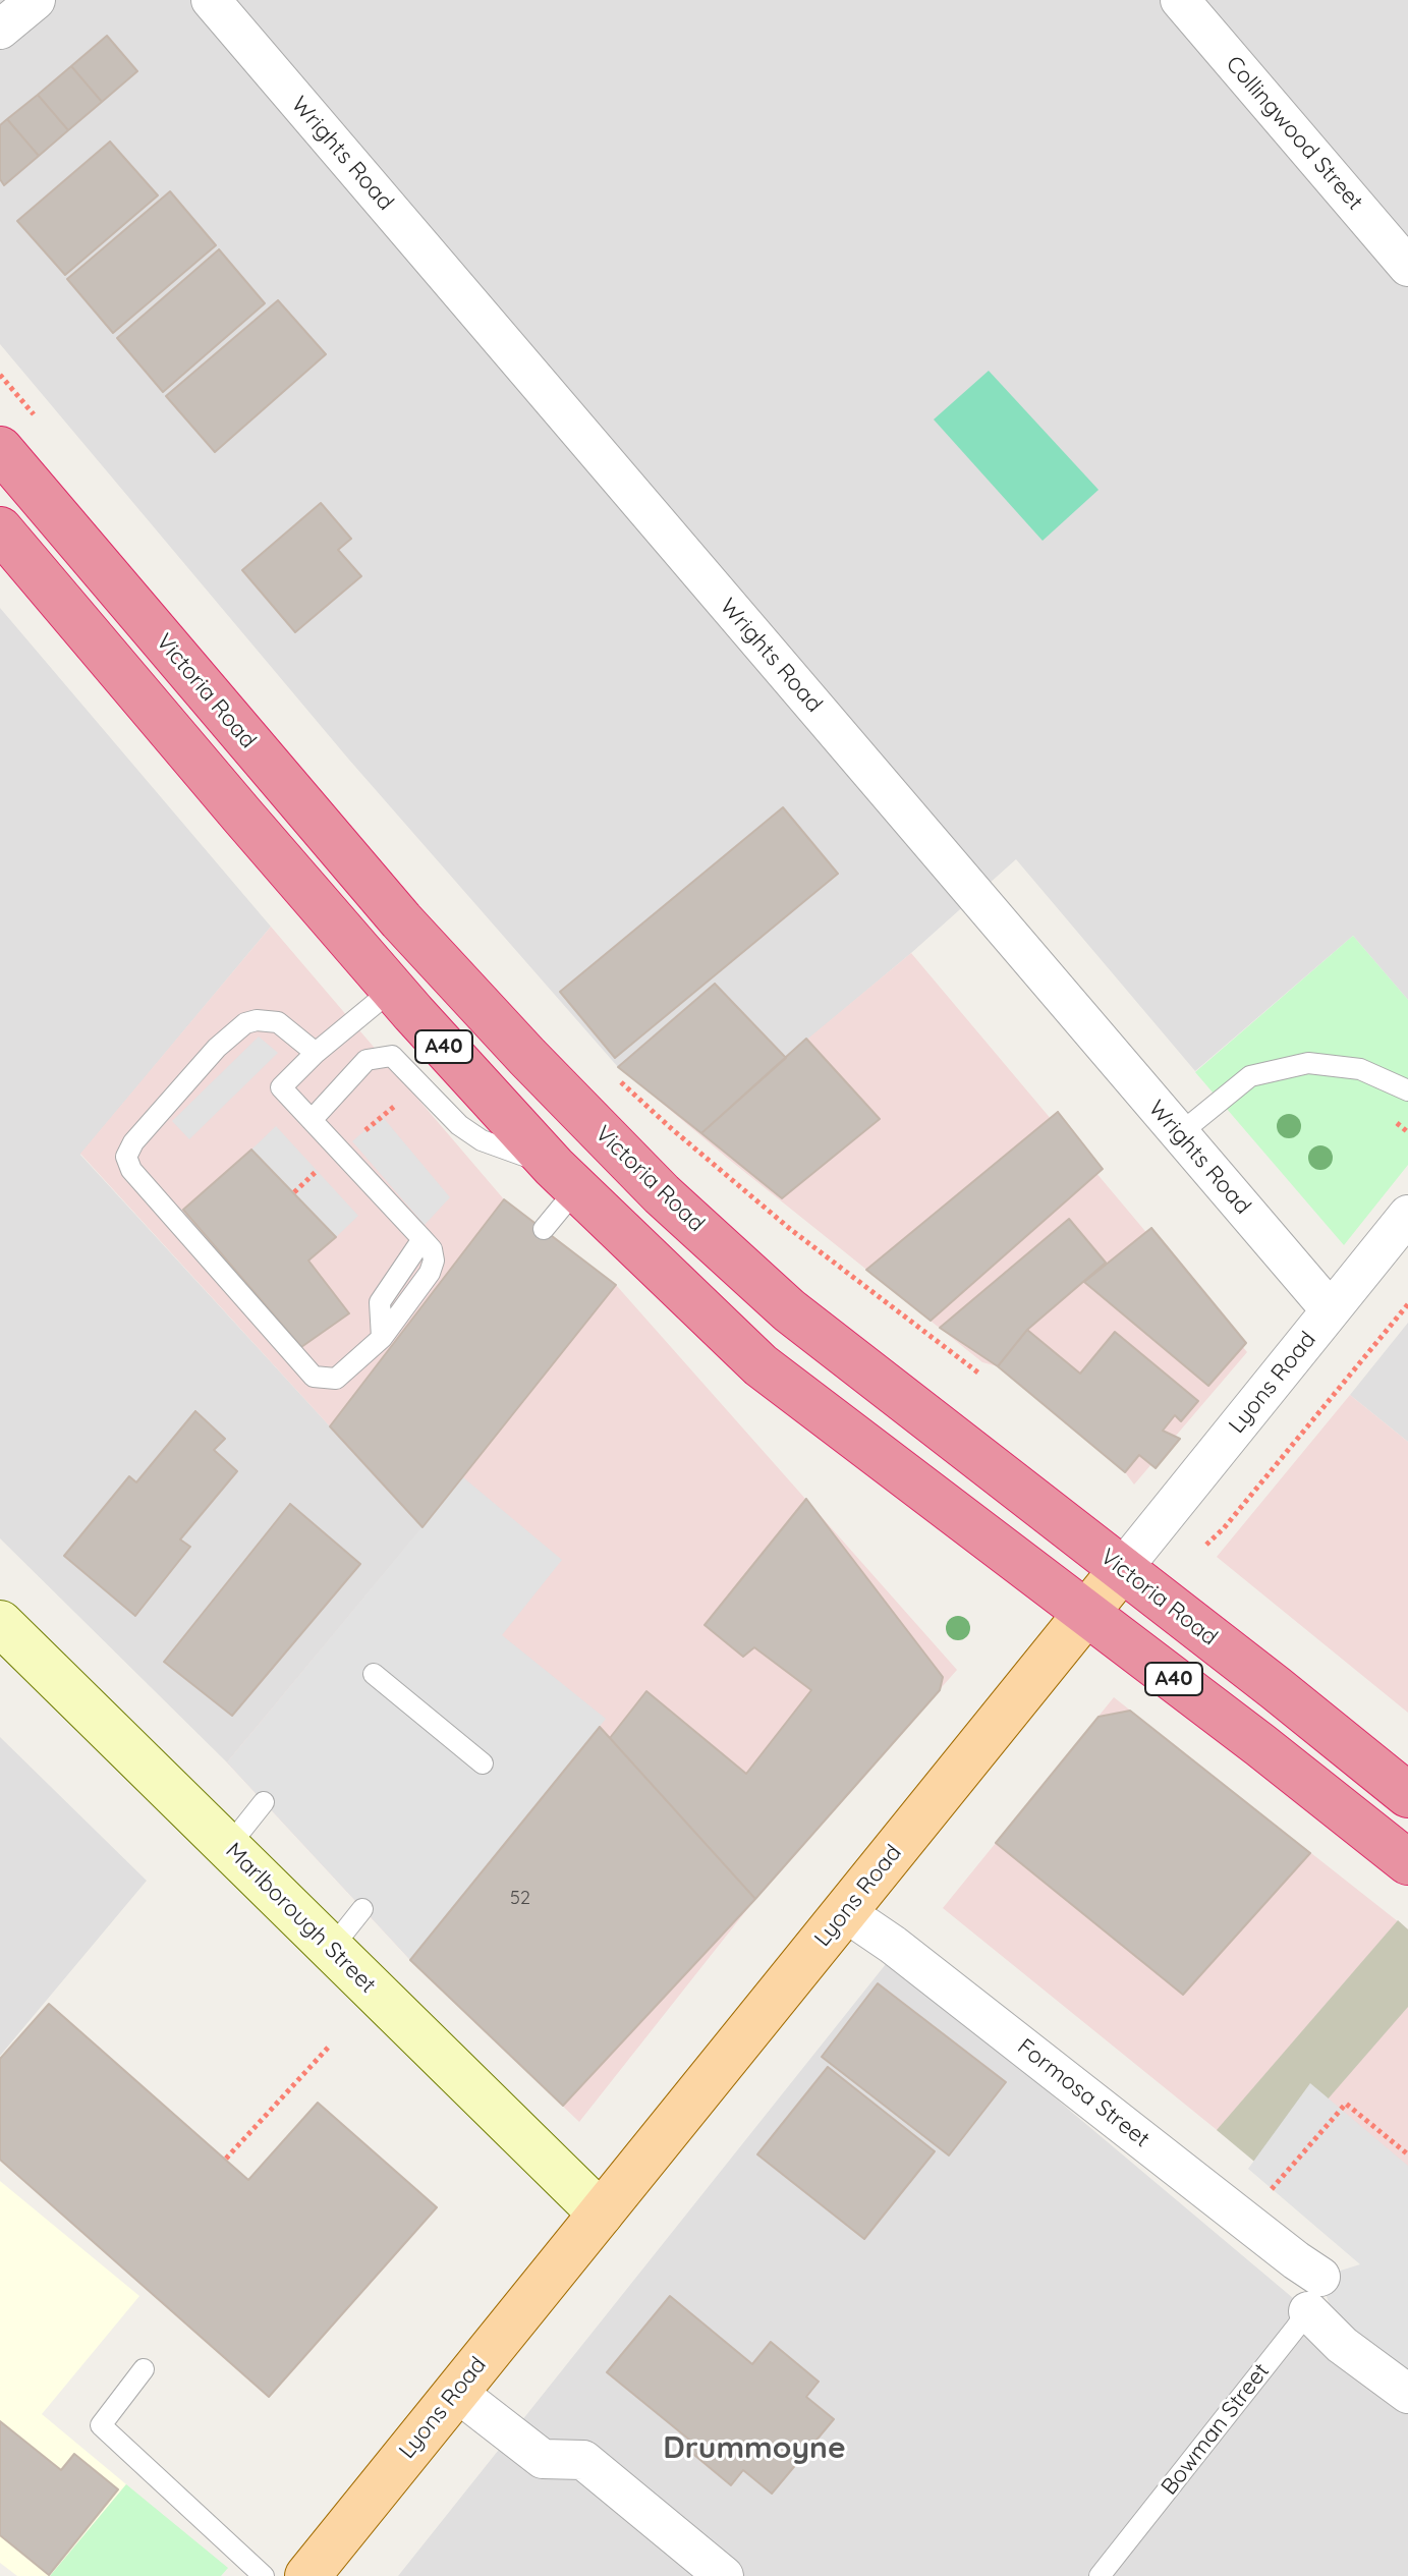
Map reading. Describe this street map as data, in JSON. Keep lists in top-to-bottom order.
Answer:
{
  "streets": {
    "highway": ["Victoria Road", "A40"],
    "main road": ["Lyons Road"],
    "street": [
      "Collingwood Street",
      "Wrights Road",
      "Marlborough Street",
      "Formosa Street"
    ],
    "lane": ["Bowman Street"]
  },
  "crossings": [
    ["Wrights Road", "Lyons Road"],
    ["Victoria Road", "Lyons Road"],
    ["A40", "Lyons Road"],
    ["Lyons Road", "Marlborough Street"],
    ["Lyons Road", "Formosa Street"],
    ["Formosa Street", "Bowman Street"]
  ],
  "districts": ["Drummoyne"],
  "house_numbers": ["52"]
}
